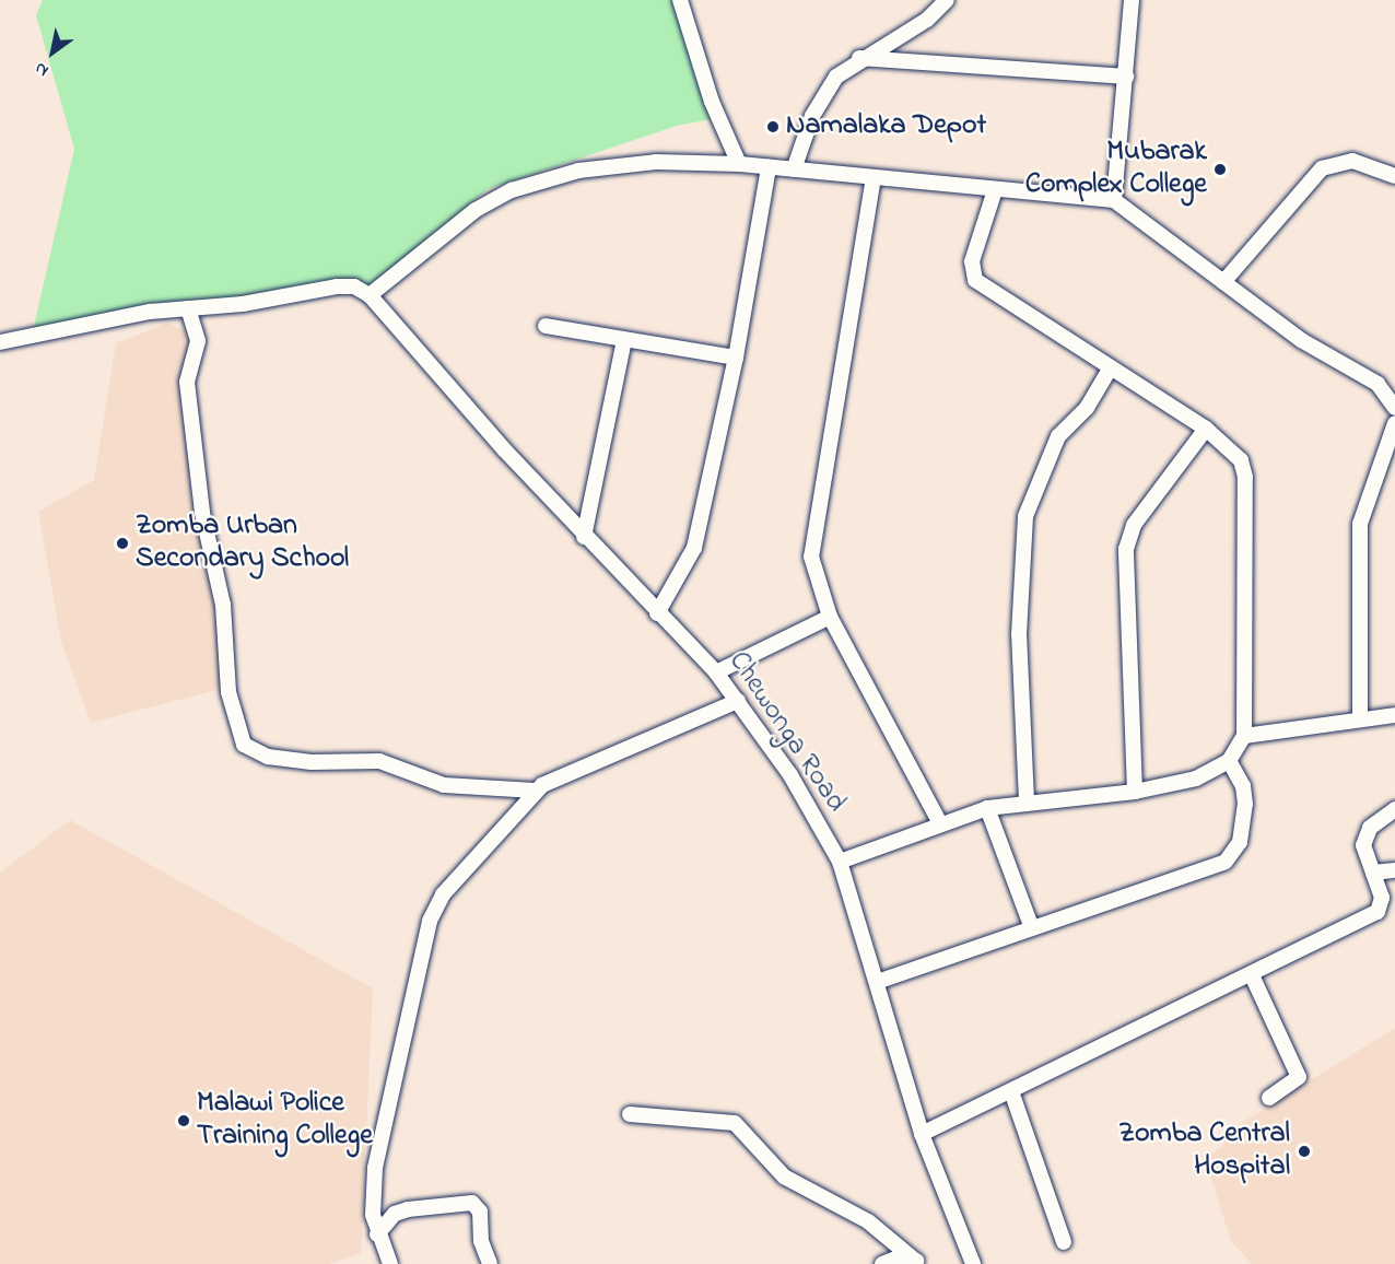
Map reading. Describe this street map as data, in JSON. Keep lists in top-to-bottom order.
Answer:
{
  "streets": {
    "street": ["Chewonga Road"]
  },
  "places": [
    "Namalaka Depot",
    "Mubarak Complex College",
    "Zomba Urban Secondary School",
    "Malawi Police Training College",
    "Zomba Central Hospital"
  ],
  "north": "bottom left"
}
